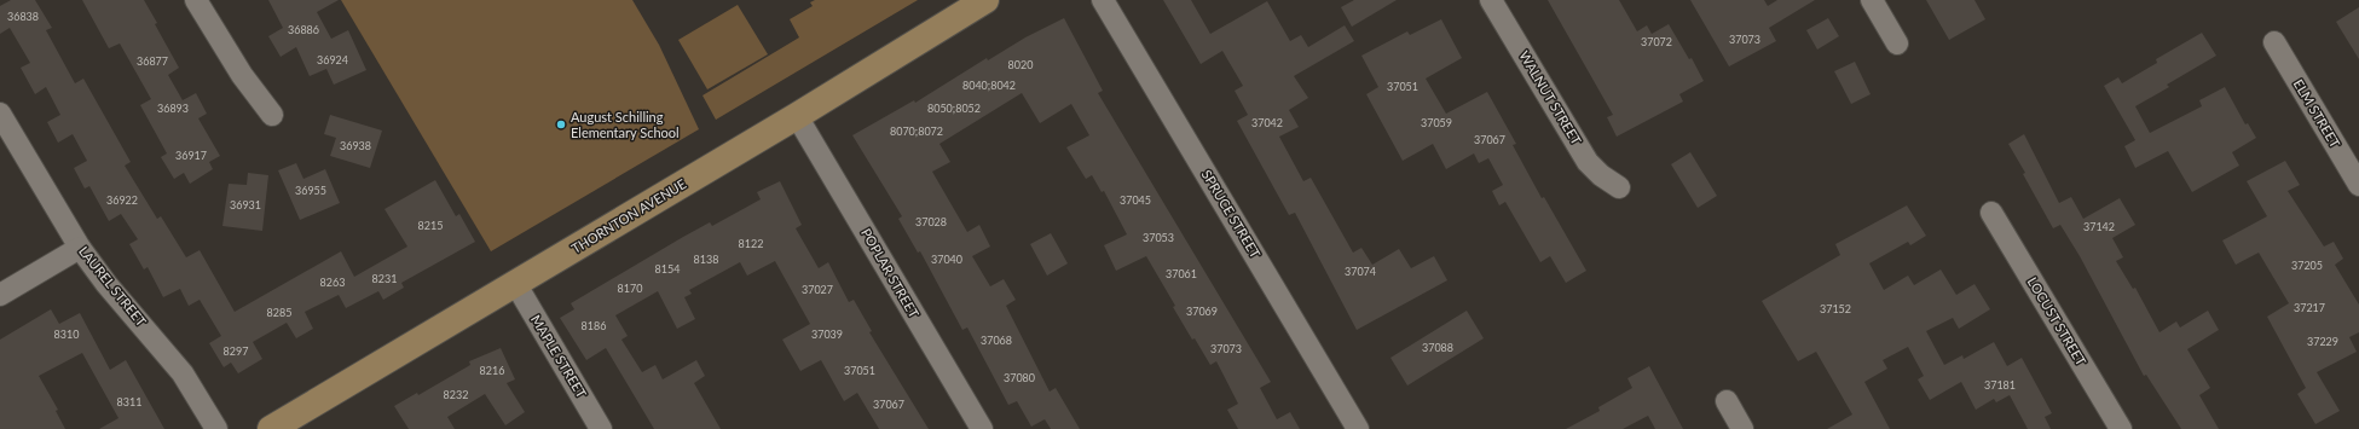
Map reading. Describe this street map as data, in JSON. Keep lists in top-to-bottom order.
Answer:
{
  "streets": {
    "main road": ["THORNTON AVENUE"],
    "street": [
      "WALNUT STREET",
      "ELM STREET",
      "SPRUCE STREET",
      "POPLAR STREET",
      "LAUREL STREET",
      "LOCUST STREET",
      "MAPLE STREET"
    ]
  },
  "crossings": [
    ["THORNTON AVENUE", "POPLAR STREET"],
    ["THORNTON AVENUE", "MAPLE STREET"]
  ],
  "places": ["August Schilling Elementary School"],
  "house_numbers": [
    "36838",
    "36886",
    "37073",
    "37072",
    "36924",
    "36877",
    "8020",
    "8040;8042",
    "37051",
    "36893",
    "8050;8052",
    "37042",
    "37059",
    "8070;8072",
    "37067",
    "36938",
    "36917",
    "36955",
    "36922",
    "37045",
    "36931",
    "37028",
    "8215",
    "37142",
    "37053",
    "8122",
    "8138",
    "37040",
    "37205",
    "8154",
    "37074",
    "37061",
    "8231",
    "8263",
    "8170",
    "37027",
    "37217",
    "37152",
    "37069",
    "8285",
    "8186",
    "8310",
    "37039",
    "37068",
    "37229",
    "37088",
    "37073",
    "8297",
    "8216",
    "37051",
    "37080",
    "37181",
    "8232",
    "8311",
    "37067"
  ]
}
